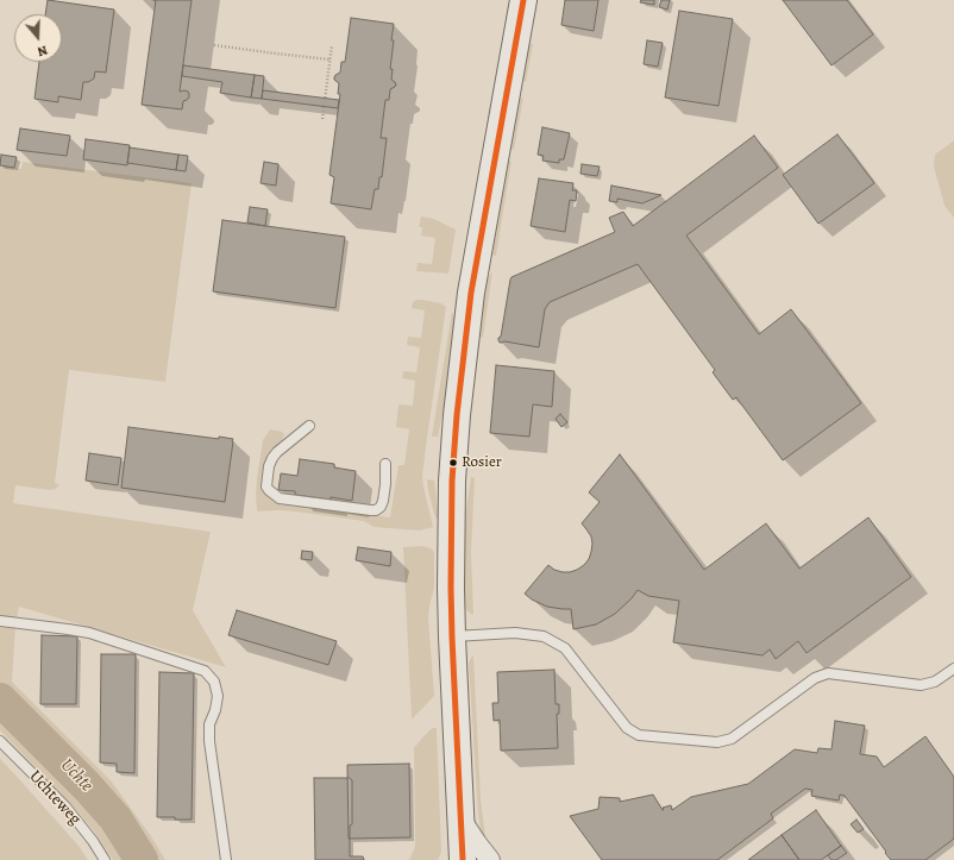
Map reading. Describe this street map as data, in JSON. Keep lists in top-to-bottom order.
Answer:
{
  "streets": {
    "lane": ["Uchteweg"]
  },
  "water": ["Uchte"],
  "places": ["Rosier"],
  "north": "bottom"
}
